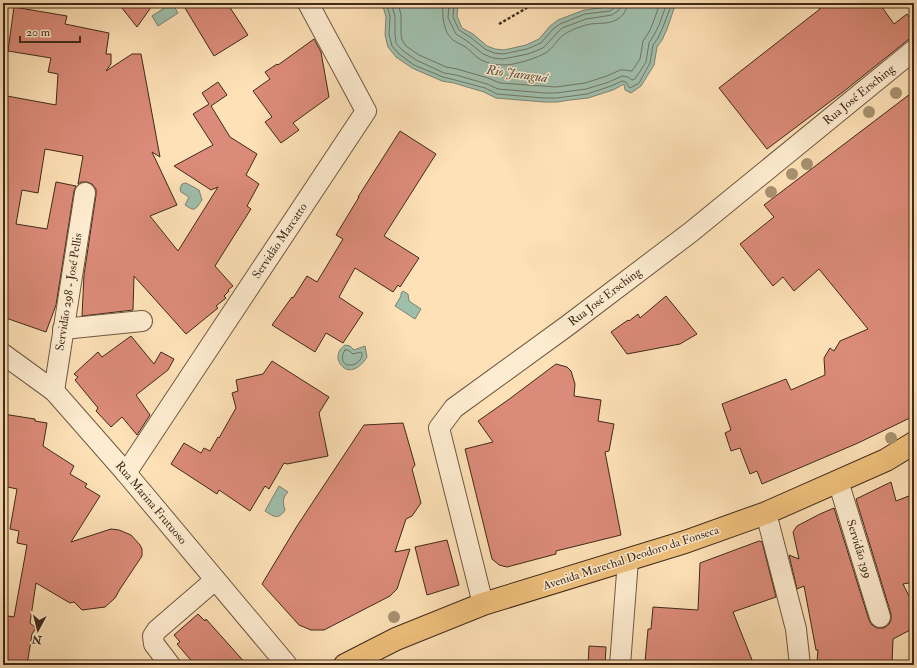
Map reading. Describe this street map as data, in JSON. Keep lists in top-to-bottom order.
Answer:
{
  "streets": {
    "main road": ["Avenida Marechal Deodoro da Fonseca"],
    "street": [
      "Rua José Ersching",
      "Servidão Marcatto",
      "Servidão 298 - José Pellis",
      "Rua Marina Frutuoso",
      "Servidão 399"
    ]
  },
  "crossings": [
    ["Rua José Ersching", "Avenida Marechal Deodoro da Fonseca"],
    ["Servidão Marcatto", "Rua Marina Frutuoso"],
    ["Servidão 298 - José Pellis", "Rua Marina Frutuoso"],
    ["Servidão 399", "Avenida Marechal Deodoro da Fonseca"]
  ],
  "water": ["Rio Jaraguá"],
  "scale_bar": "20 m",
  "north": "bottom"
}
